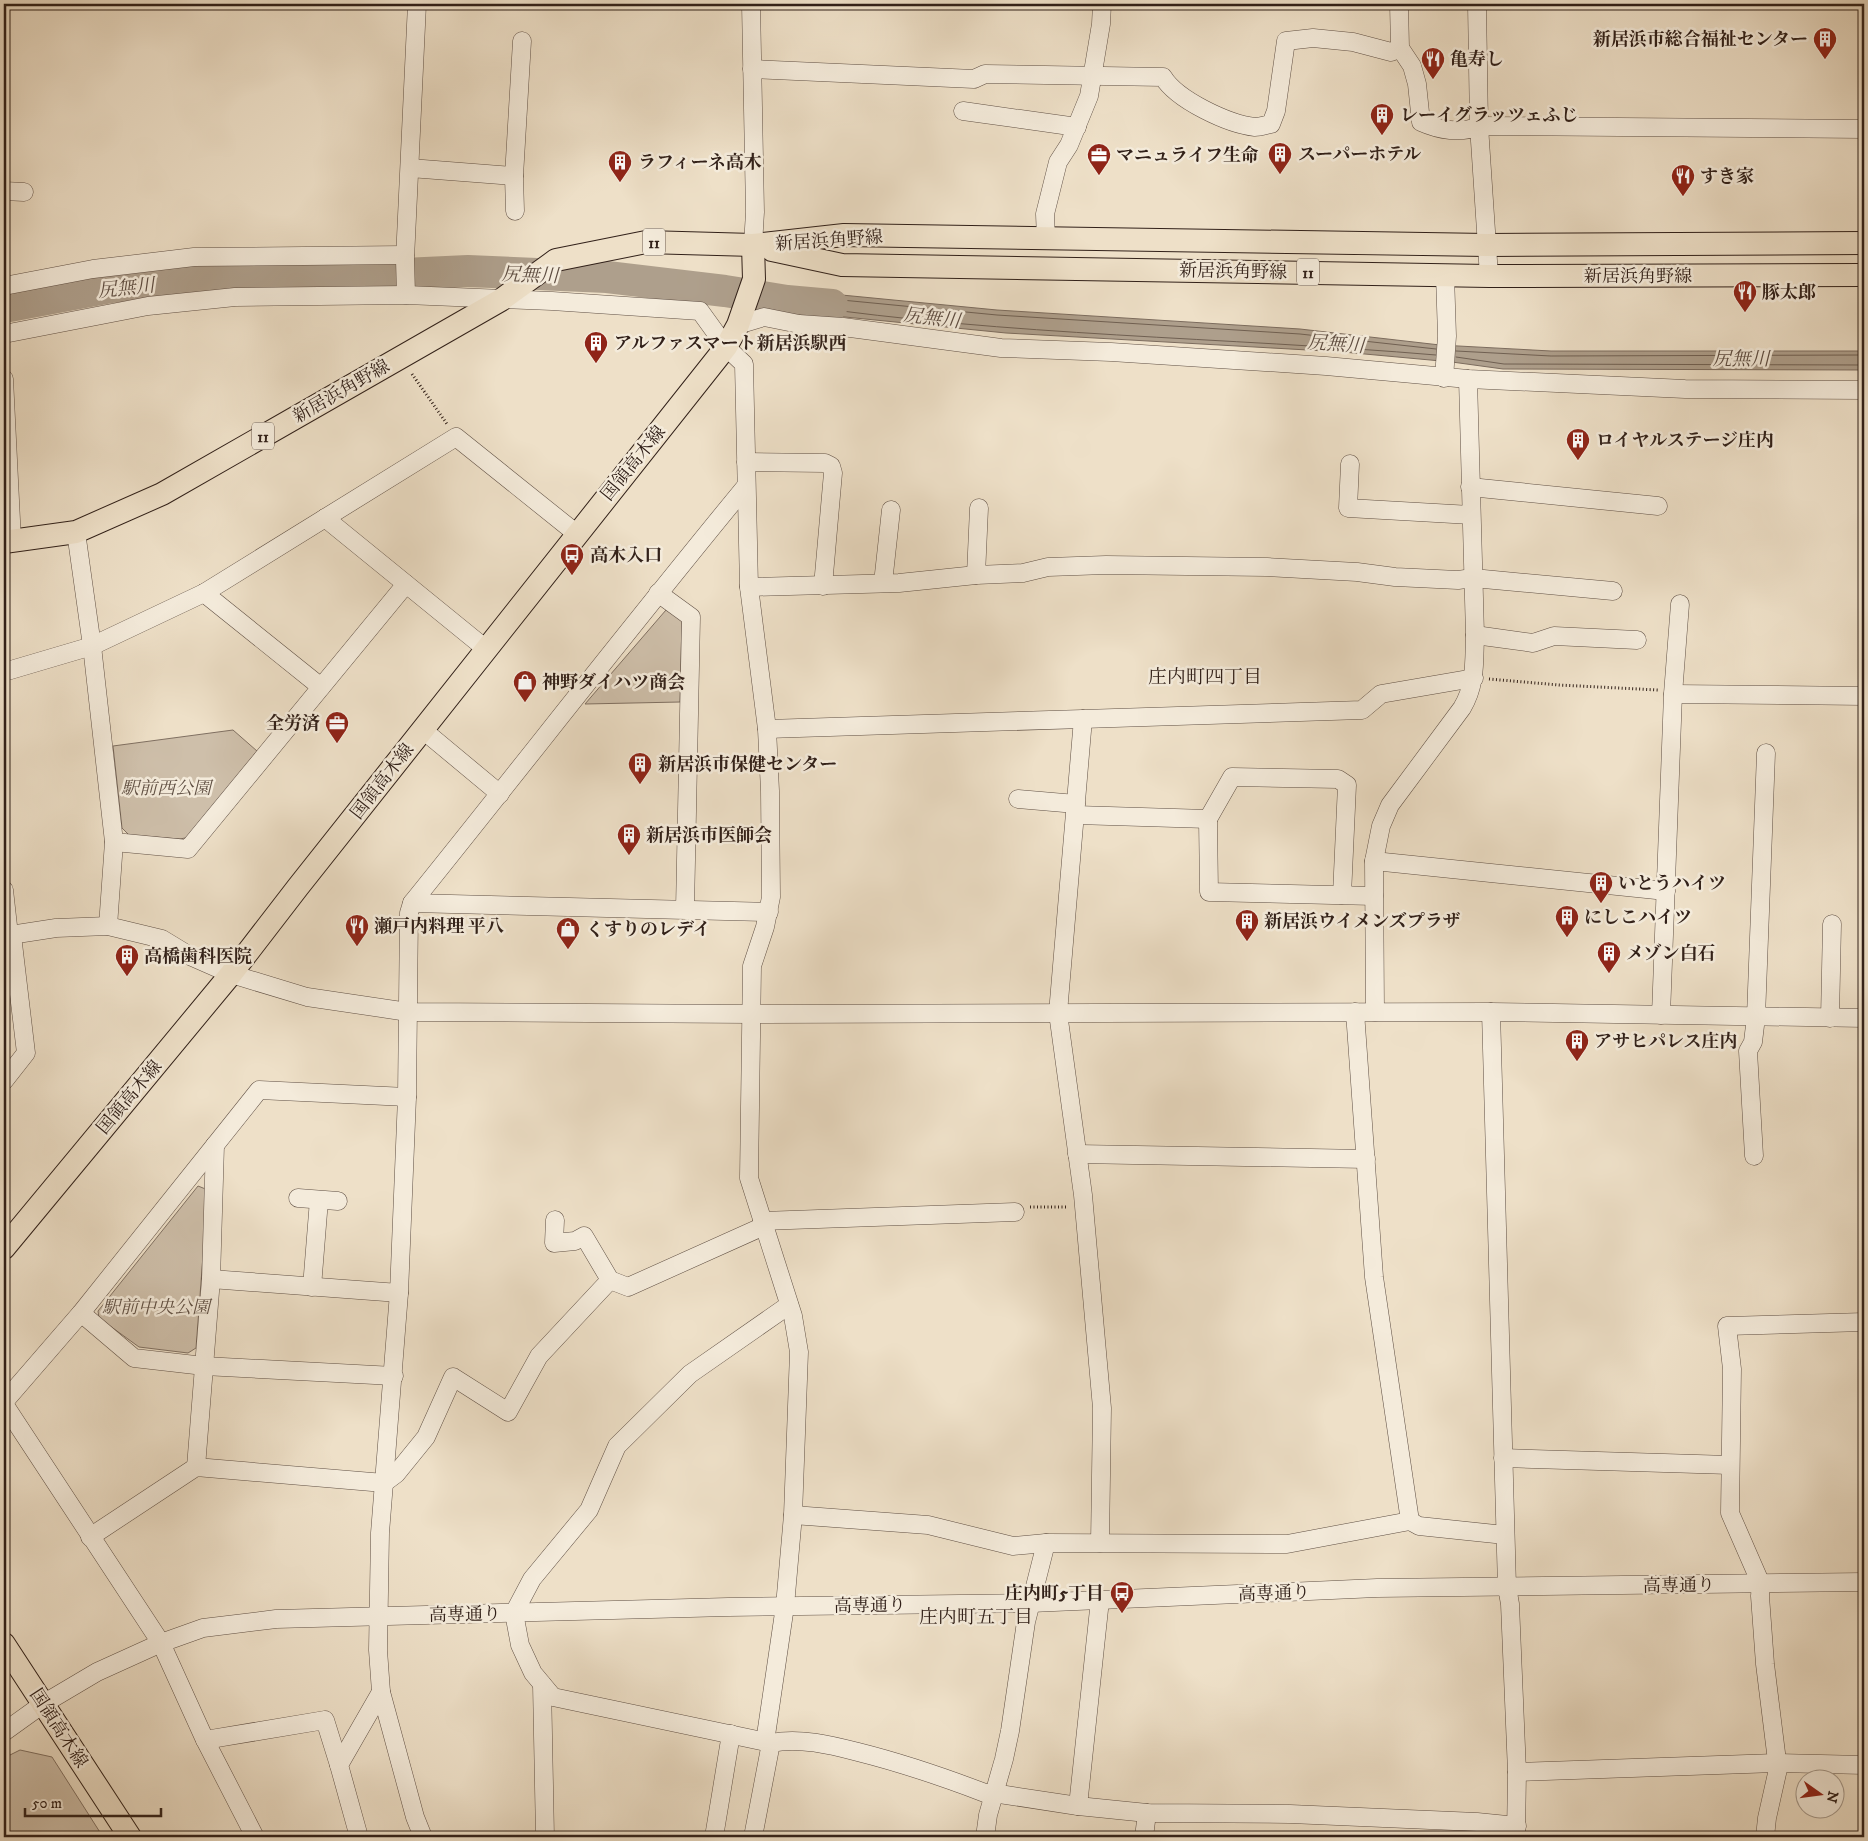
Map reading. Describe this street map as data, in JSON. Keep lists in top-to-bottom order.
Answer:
{
  "streets": {
    "main road": ["新居浜角野線", "11", "国領高木線"],
    "street": ["高専通り"]
  },
  "crossings": [
    ["新居浜角野線", "国領高木線"],
    ["国領高木線", "高専通り"]
  ],
  "districts": ["庄内町四丁目", "庄内町五丁目"],
  "water": ["尻無川"],
  "parks": ["駅前西公園", "駅前中央公園"],
  "places": {
    "building": [
      "新居浜市総合福祉センター",
      "レーイグラッツェふじ",
      "スーパーホテル",
      "ラフィーネ高木",
      "アルファスマート新居浜駅西",
      "ロイヤルステージ庄内",
      "新居浜市保健センター",
      "新居浜市医師会",
      "いとうハイツ",
      "にしこハイツ",
      "新居浜ウイメンズプラザ",
      "メゾン白石",
      "高橋歯科医院",
      "アサヒパレス庄内"
    ],
    "restaurant": [
      "亀寿し",
      "すき家",
      "豚太郎",
      "瀬戸内料理 平八"
    ],
    "office": ["マニュライフ生命", "全労済"],
    "bus stop": ["高木入口", "庄内町5丁目"],
    "shop": ["神野ダイハツ商会", "くすりのレデイ"]
  },
  "scale_bar": "50 m",
  "north": "right"
}
